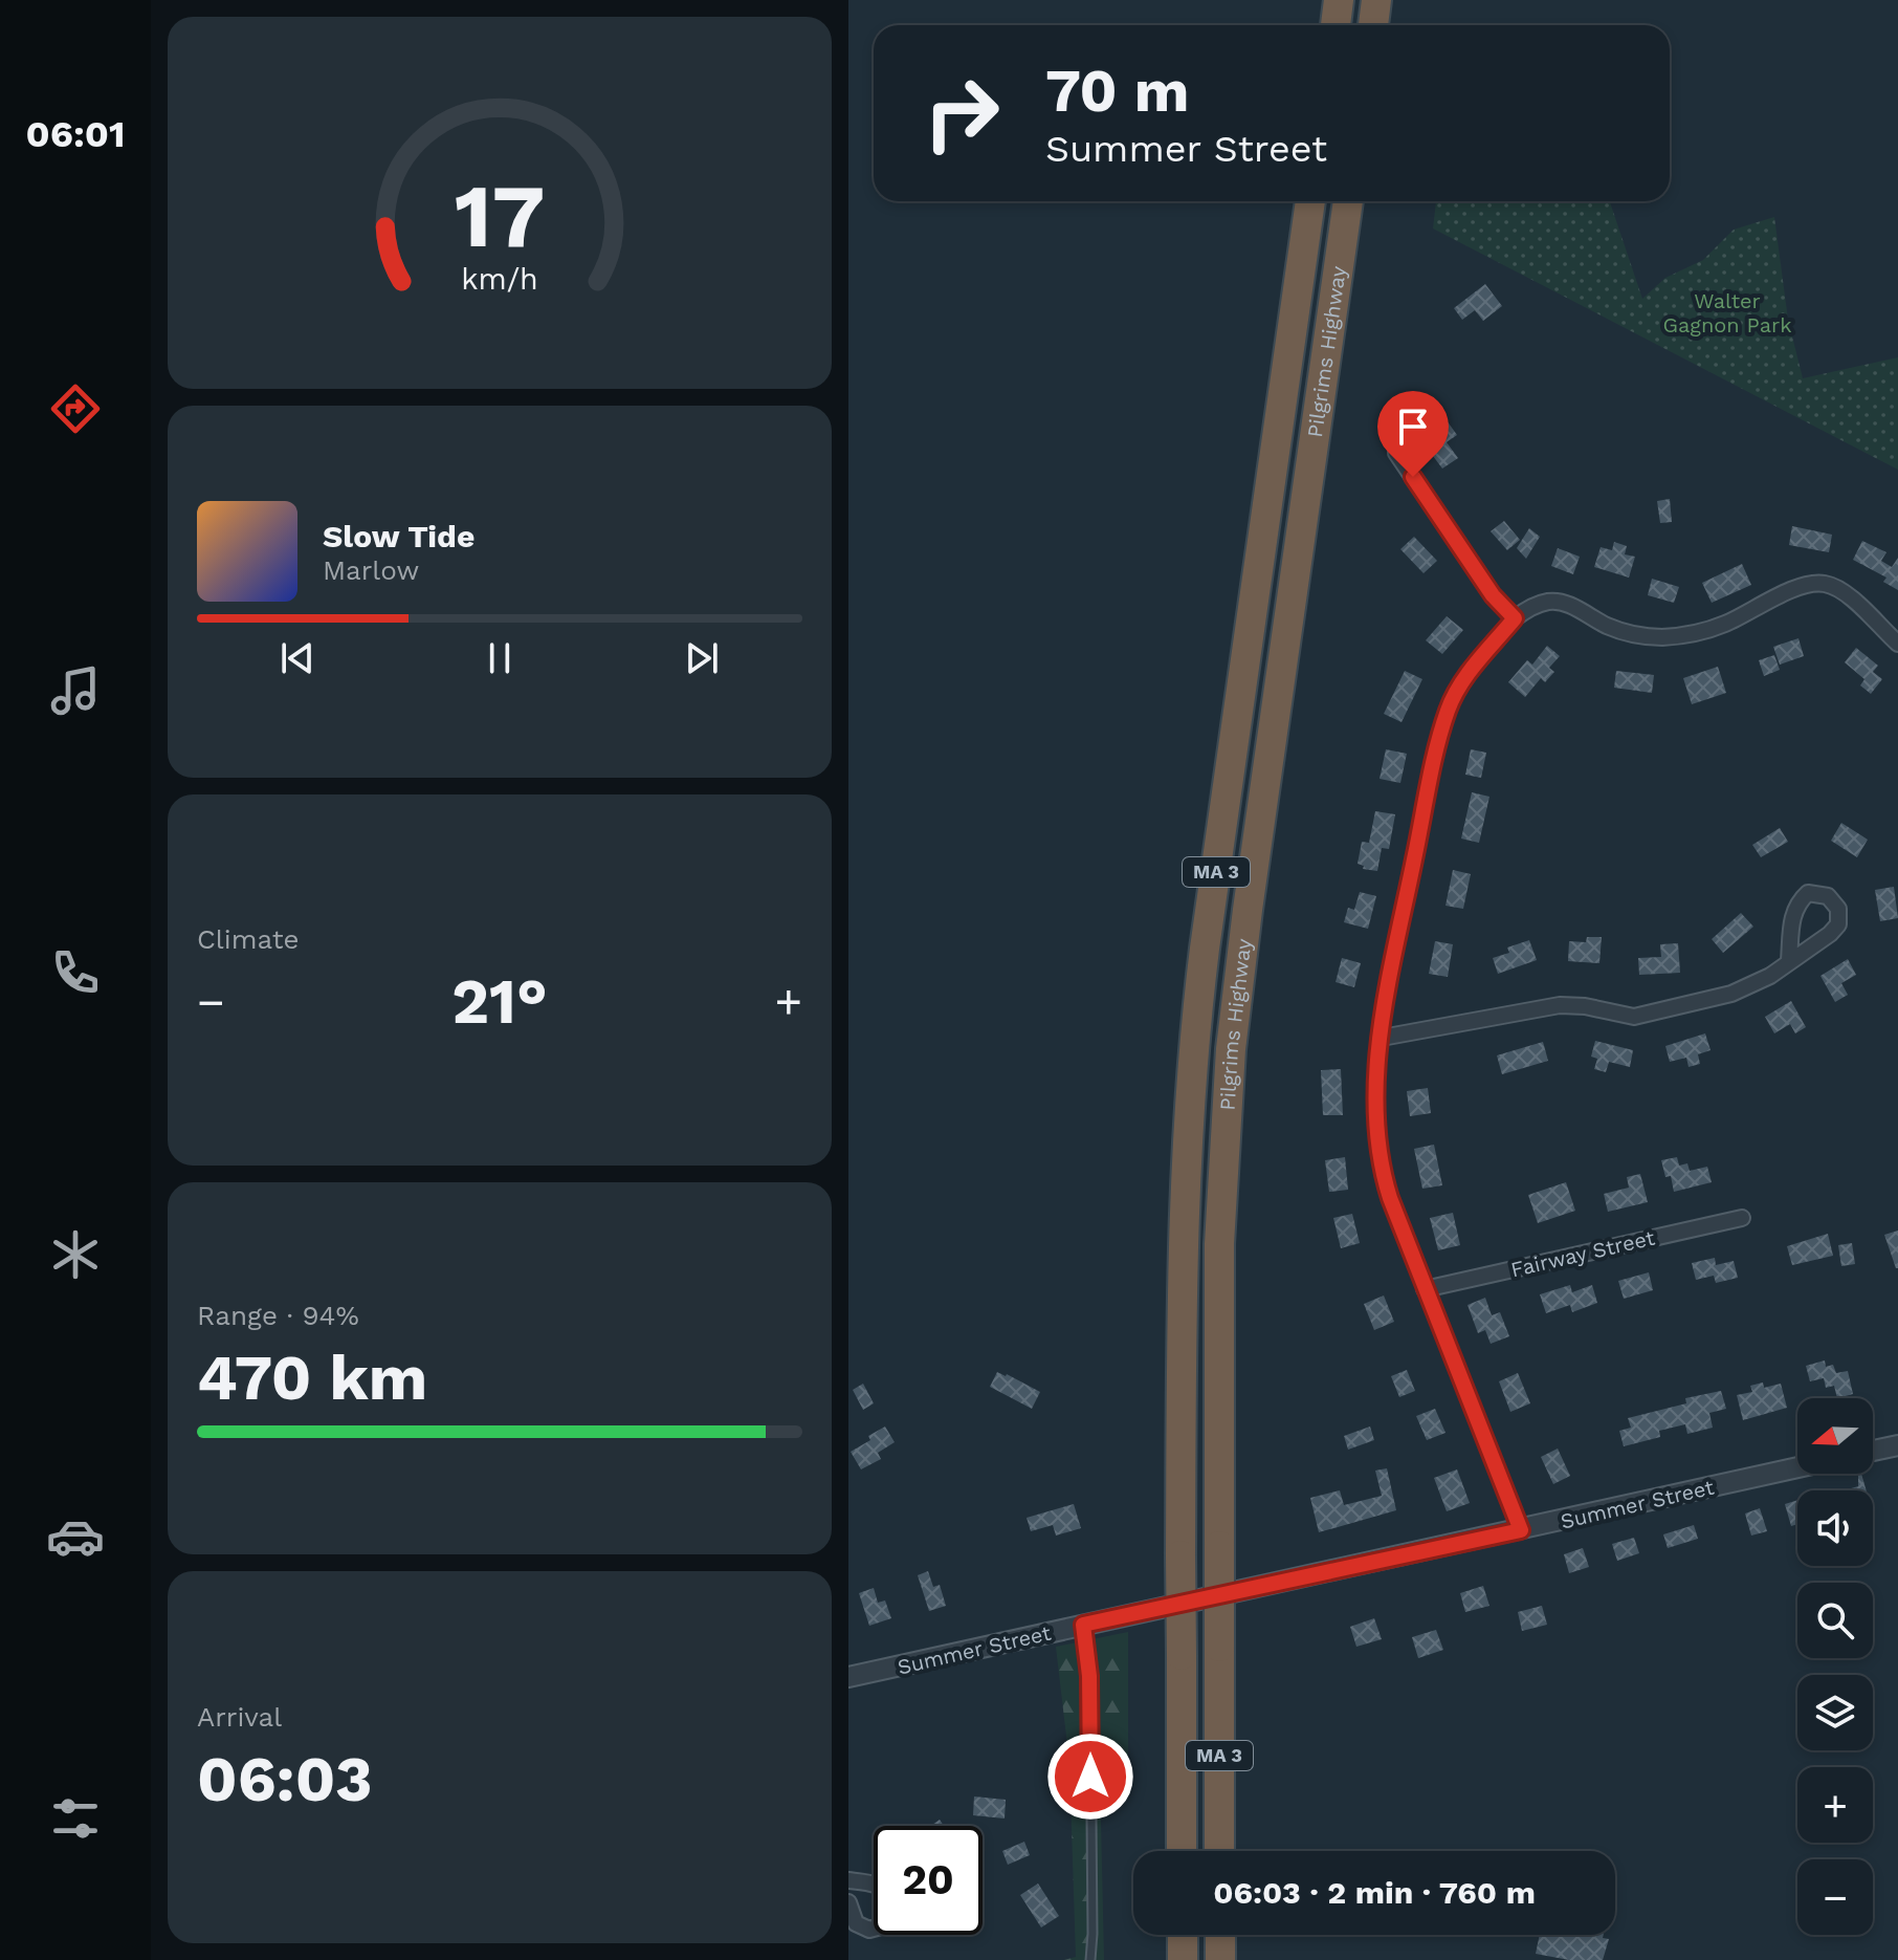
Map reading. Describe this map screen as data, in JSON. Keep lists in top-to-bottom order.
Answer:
{
  "streets": {
    "highway": ["Pilgrims Highway", "MA 3"],
    "street": ["Fairway Street", "Summer Street"]
  },
  "parks": ["Walter Gagnon Park"],
  "north": "left",
  "page": {
    "tabs": "06:01",
    "turn": ["70 m", "Summer Street"],
    "song": ["Slow Tide", "Marlow"],
    "tile": [
      "Climate",
      ["Range · 94%", "470 km"],
      ["Arrival", "06:03"]
    ],
    "heat": ["−", "21°", "+"],
    "map_buttons": ["+", "−"],
    "limit": "20",
    "trip": "06:03 · 2 min · 760 m",
    "gauge": ["17", "km/h"]
  }
}
